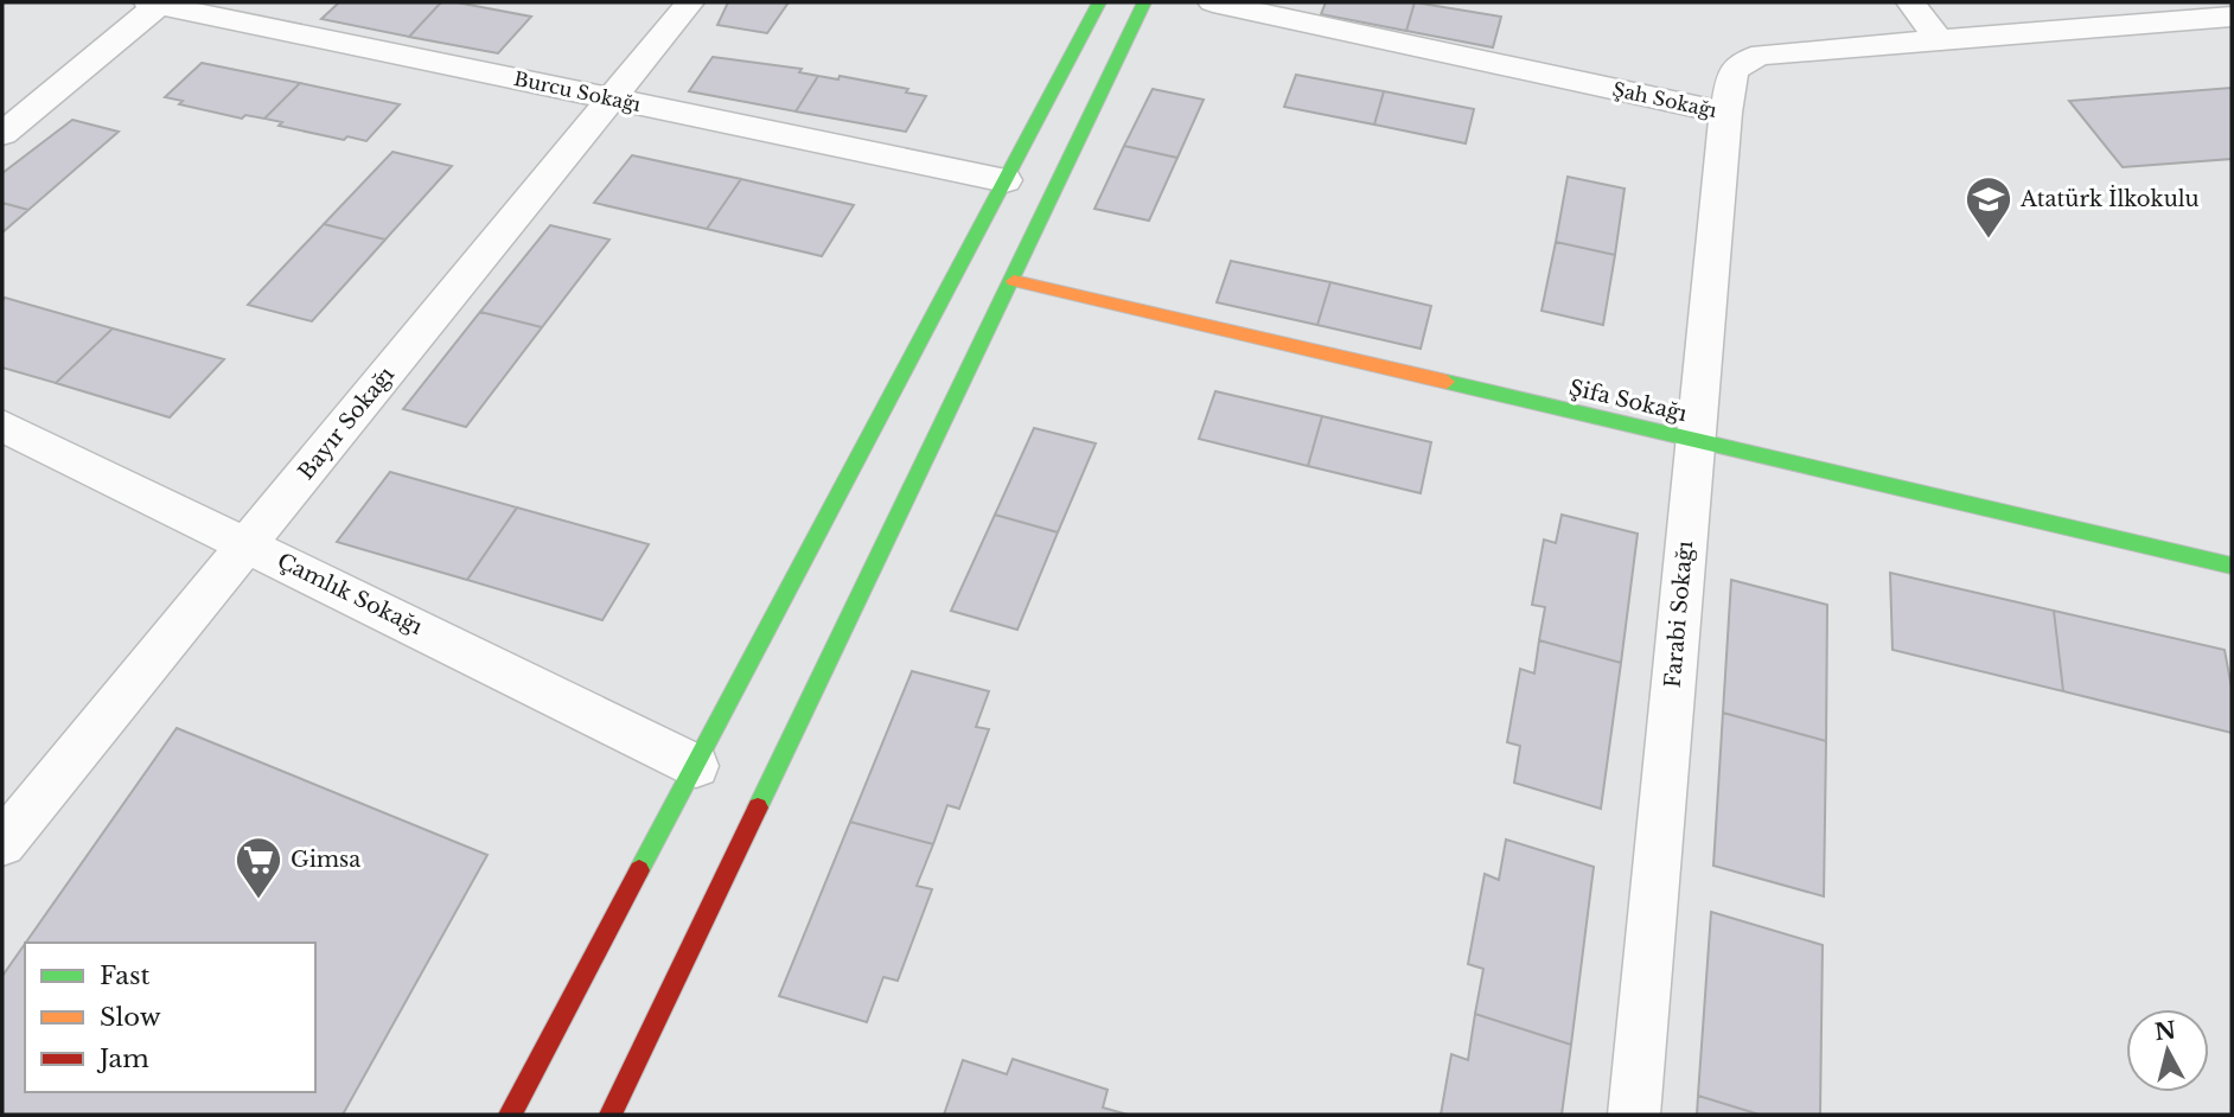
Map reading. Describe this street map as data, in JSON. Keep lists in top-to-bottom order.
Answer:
{
  "streets": {
    "main road": ["Şifa Sokağı"],
    "street": [
      "Burcu Sokağı",
      "Şah Sokağı",
      "Bayır Sokağı",
      "Çamlık Sokağı",
      "Farabi Sokağı"
    ]
  },
  "crossings": [
    ["Burcu Sokağı", "Bayır Sokağı"],
    ["Şah Sokağı", "Farabi Sokağı"],
    ["Şifa Sokağı", "Farabi Sokağı"],
    ["Bayır Sokağı", "Çamlık Sokağı"]
  ],
  "places": {
    "school or university": ["Atatürk İlkokulu"],
    "supermarket": ["Gimsa"]
  },
  "legend": ["Fast", "Slow", "Jam"],
  "north": "top"
}
